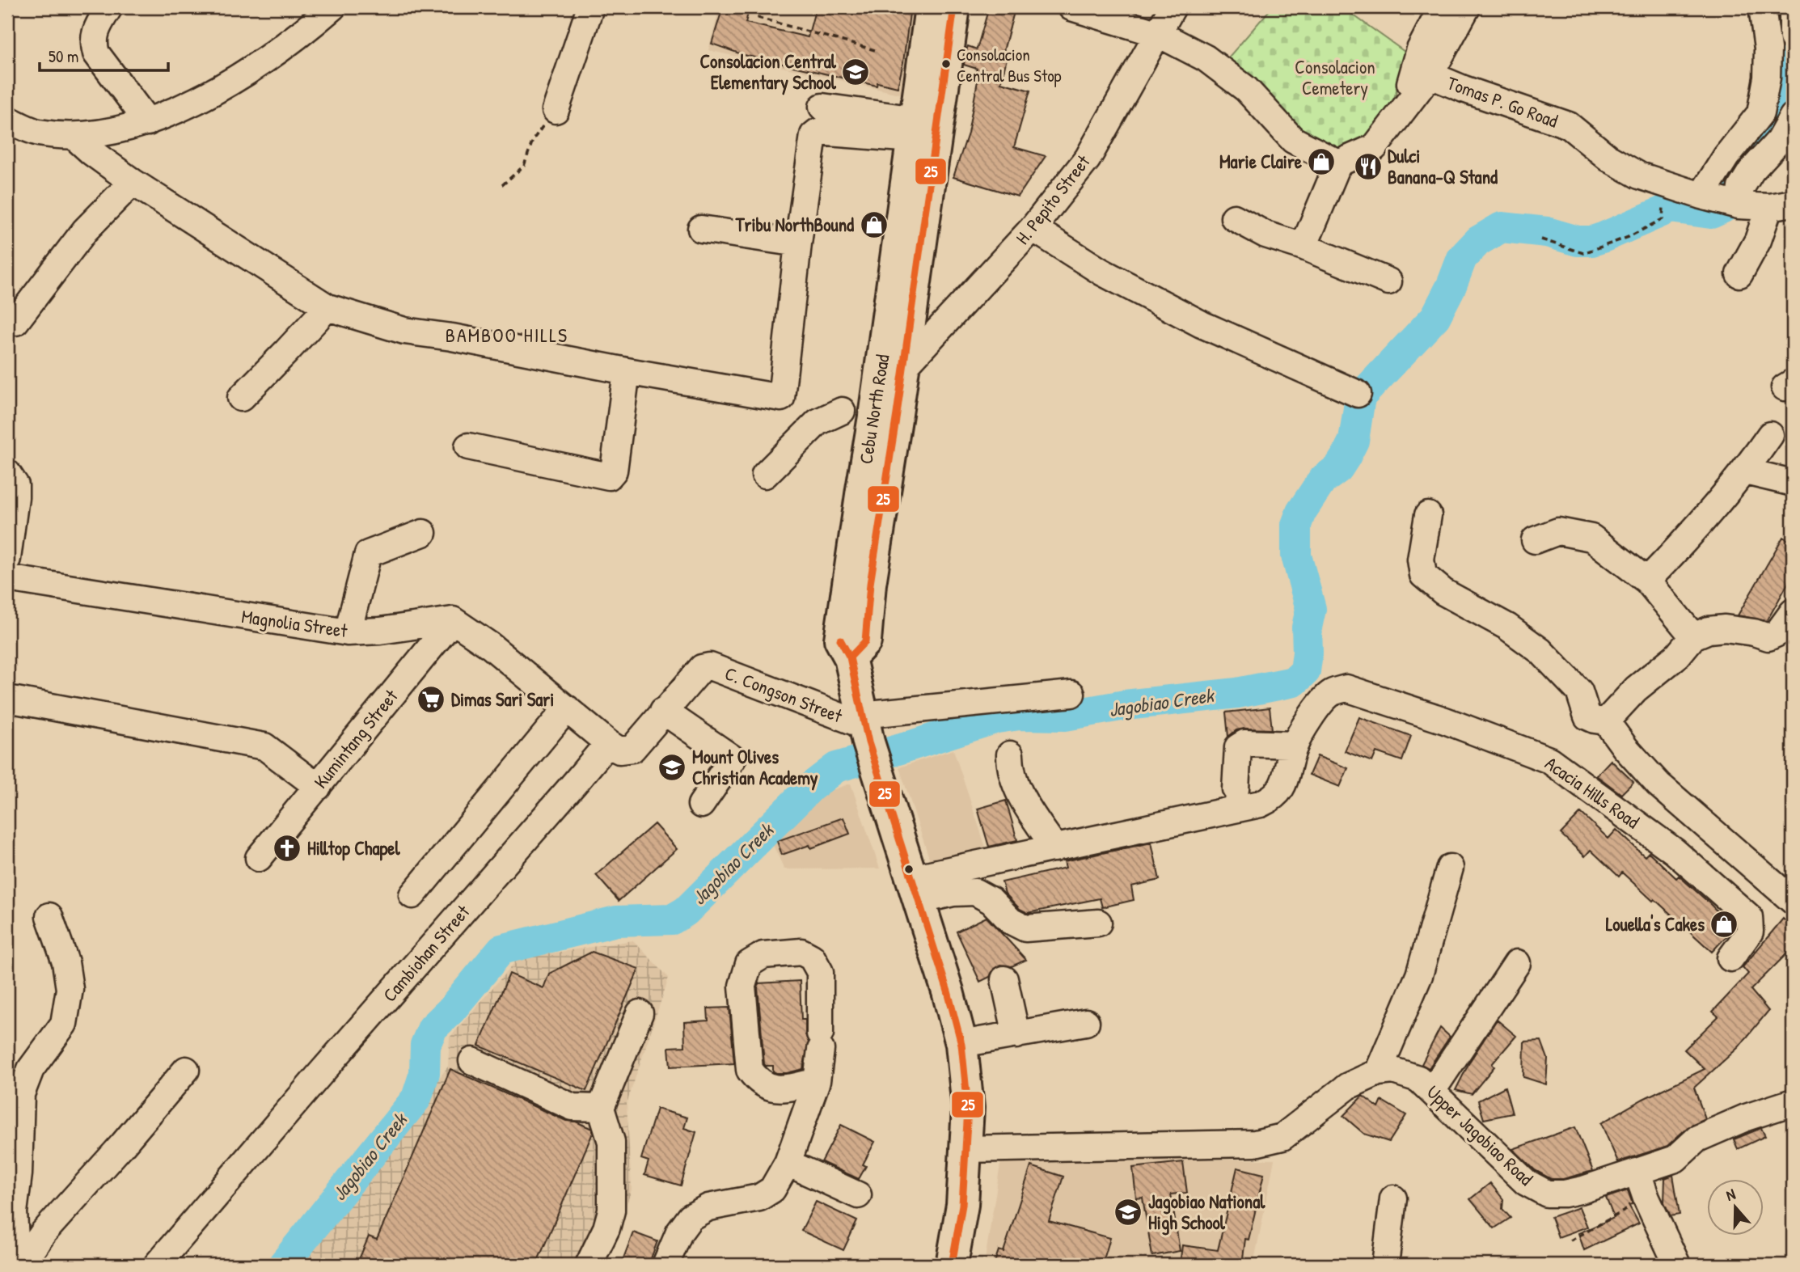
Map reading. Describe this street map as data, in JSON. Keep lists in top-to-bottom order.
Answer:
{
  "streets": {
    "main road": ["Cebu North Road"],
    "street": [
      "Tomas P. Go Road",
      "H. Pepito Street",
      "Magnolia Street",
      "C. Congson Street",
      "Kumintang Street",
      "Acacia Hills Road",
      "Cambiohan Street",
      "Upper Jagobiao Road"
    ]
  },
  "crossings": [
    ["H. Pepito Street", "Cebu North Road"],
    ["Magnolia Street", "Kumintang Street"]
  ],
  "districts": ["BAMBOO HILLS"],
  "water": ["Jagobiao Creek"],
  "parks": ["Consolacion Cemetery"],
  "places": {
    "other": ["Consolacion Central Bus Stop"],
    "school or university": ["Consolacion Central Elementary School", "Mount Olives Christian Academy", "Jagobiao National High School"],
    "shop": ["Marie Claire", "Tribu NorthBound", "Louella's Cakes"],
    "restaurant": ["Dulci Banana-Q Stand"],
    "supermarket": ["Dimas Sari Sari"],
    "church": ["Hilltop Chapel"]
  },
  "lines": ["transit line 25"],
  "scale_bar": "50 m",
  "north": "top"
}
